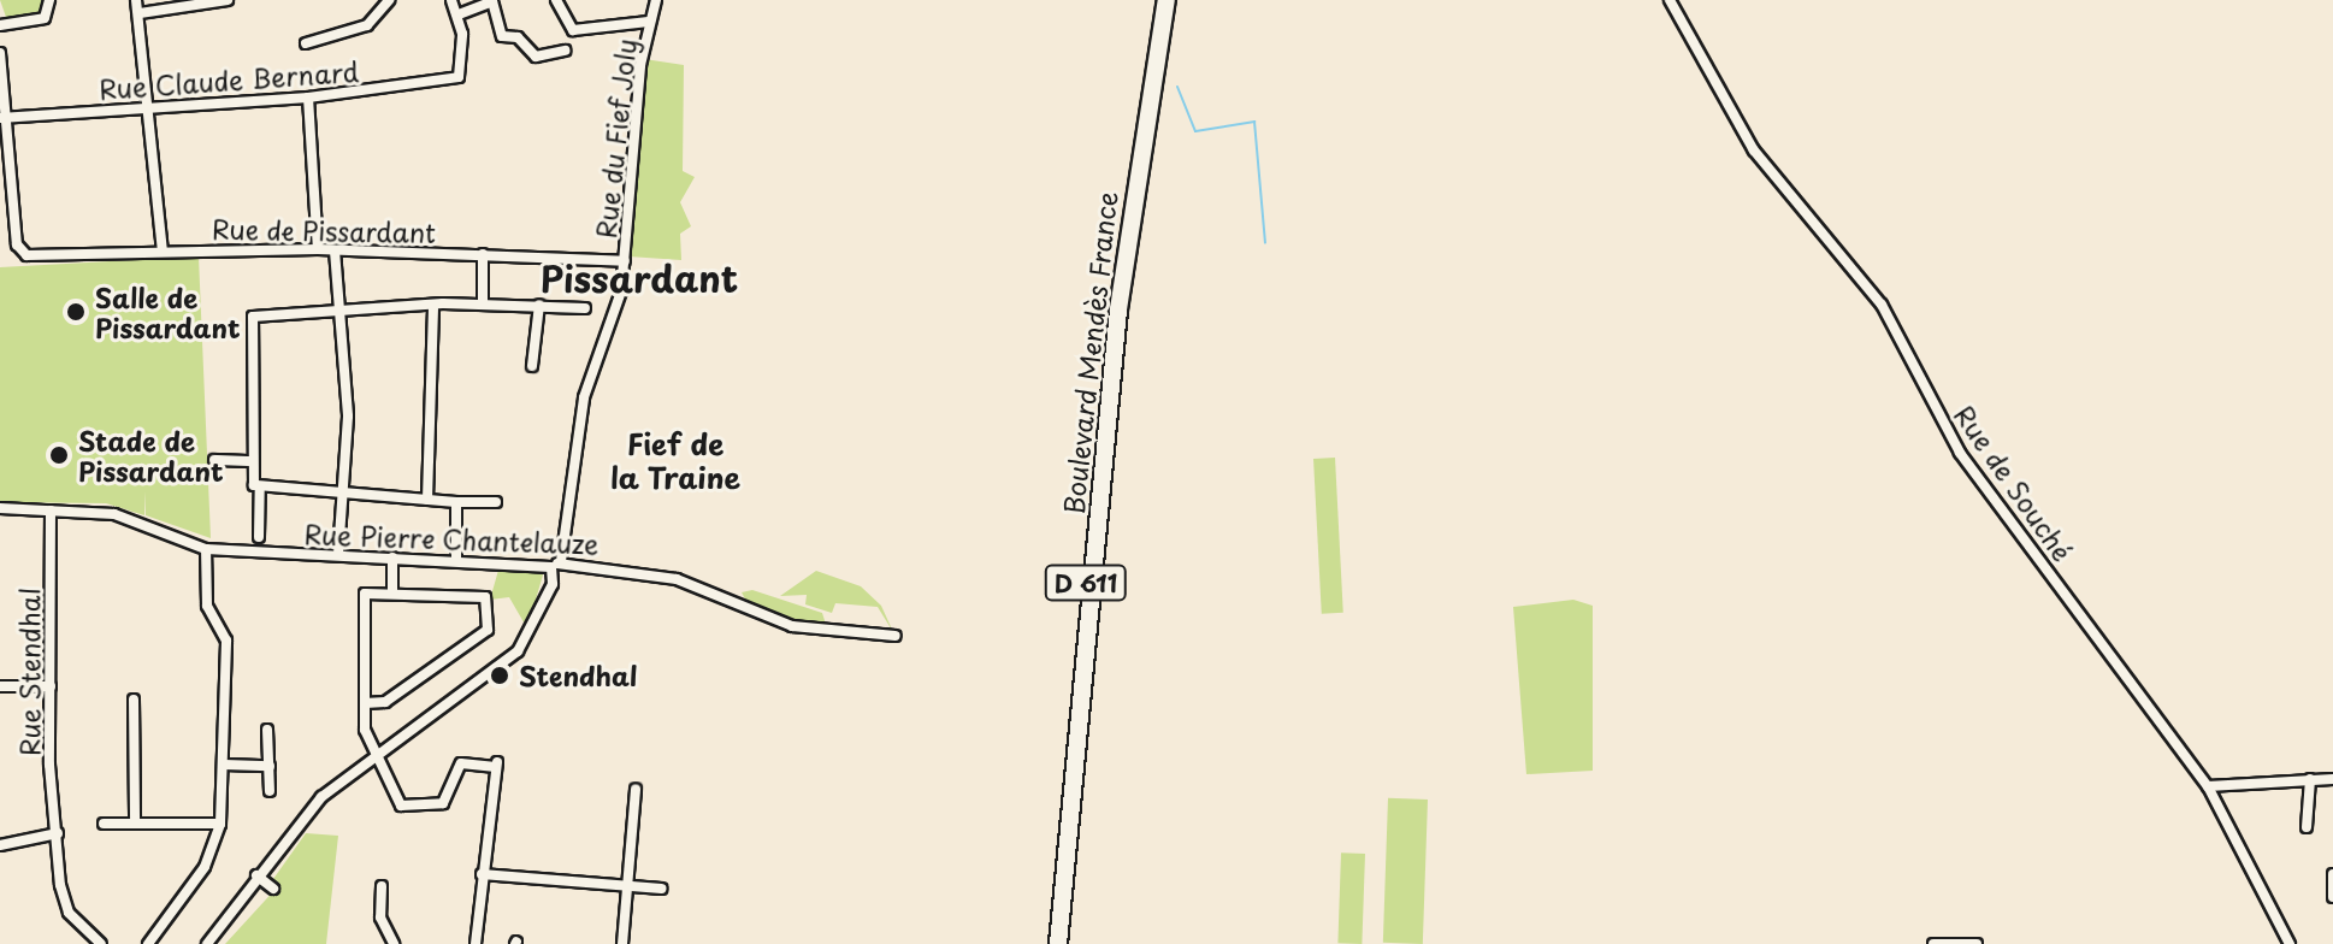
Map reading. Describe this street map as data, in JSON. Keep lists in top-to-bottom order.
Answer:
{
  "streets": {
    "main road": ["Boulevard Mendès France", "D 611"],
    "street": [
      "Rue Claude Bernard",
      "Rue du Fief Joly",
      "Rue de Pissardant",
      "Rue de Souché",
      "Rue Pierre Chantelauze",
      "Rue Stendhal"
    ]
  },
  "crossings": [
    ["Rue Claude Bernard", "Rue de Pissardant"],
    ["Rue du Fief Joly", "Rue de Pissardant"],
    ["Rue du Fief Joly", "Rue Pierre Chantelauze"],
    ["Rue Pierre Chantelauze", "Rue Stendhal"]
  ],
  "districts": ["Pissardant", "Fief de la Traine"],
  "places": ["Salle de Pissardant", "Stade de Pissardant", "Stendhal"]
}
